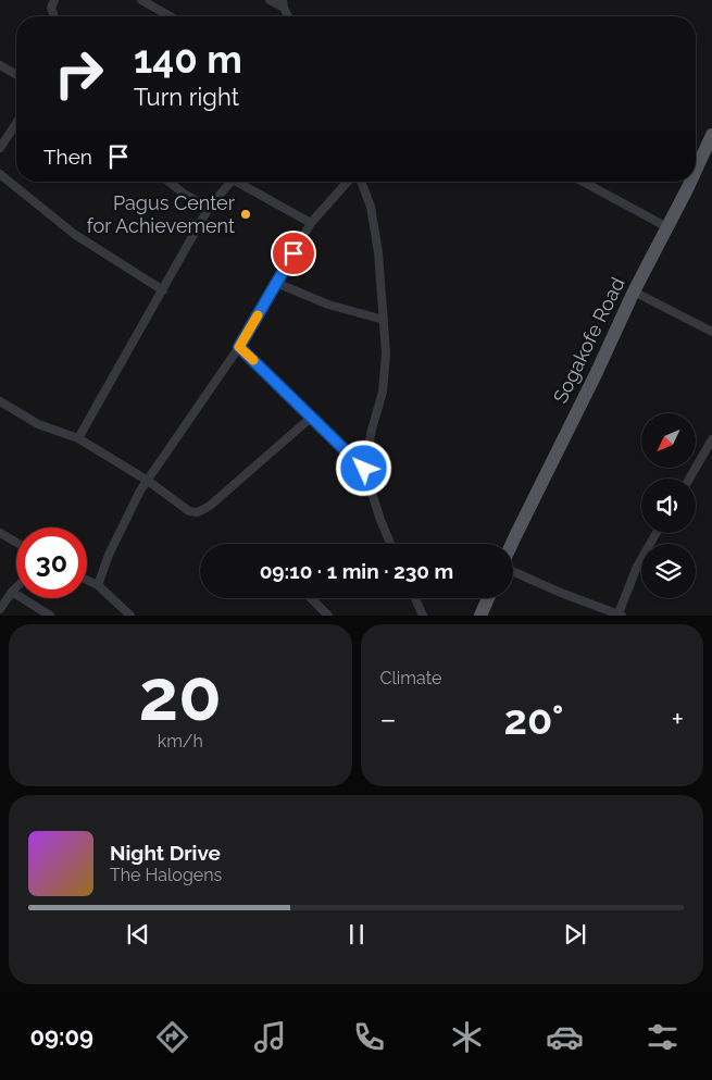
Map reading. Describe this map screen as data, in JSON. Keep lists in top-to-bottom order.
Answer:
{
  "streets": {
    "main road": ["Sogakofe Road"]
  },
  "places": ["Pagus Center for Achievement"],
  "north": "bottom left",
  "page": {
    "turn": ["140 m", "Turn right"],
    "then": "Then",
    "limit": "30",
    "trip": "09:10 · 1 min · 230 m",
    "tile": [
      ["20", "km/h"],
      "Climate"
    ],
    "heat": ["−", "20°", "+"],
    "song": ["Night Drive", "The Halogens"],
    "tabs": "09:09"
  }
}
